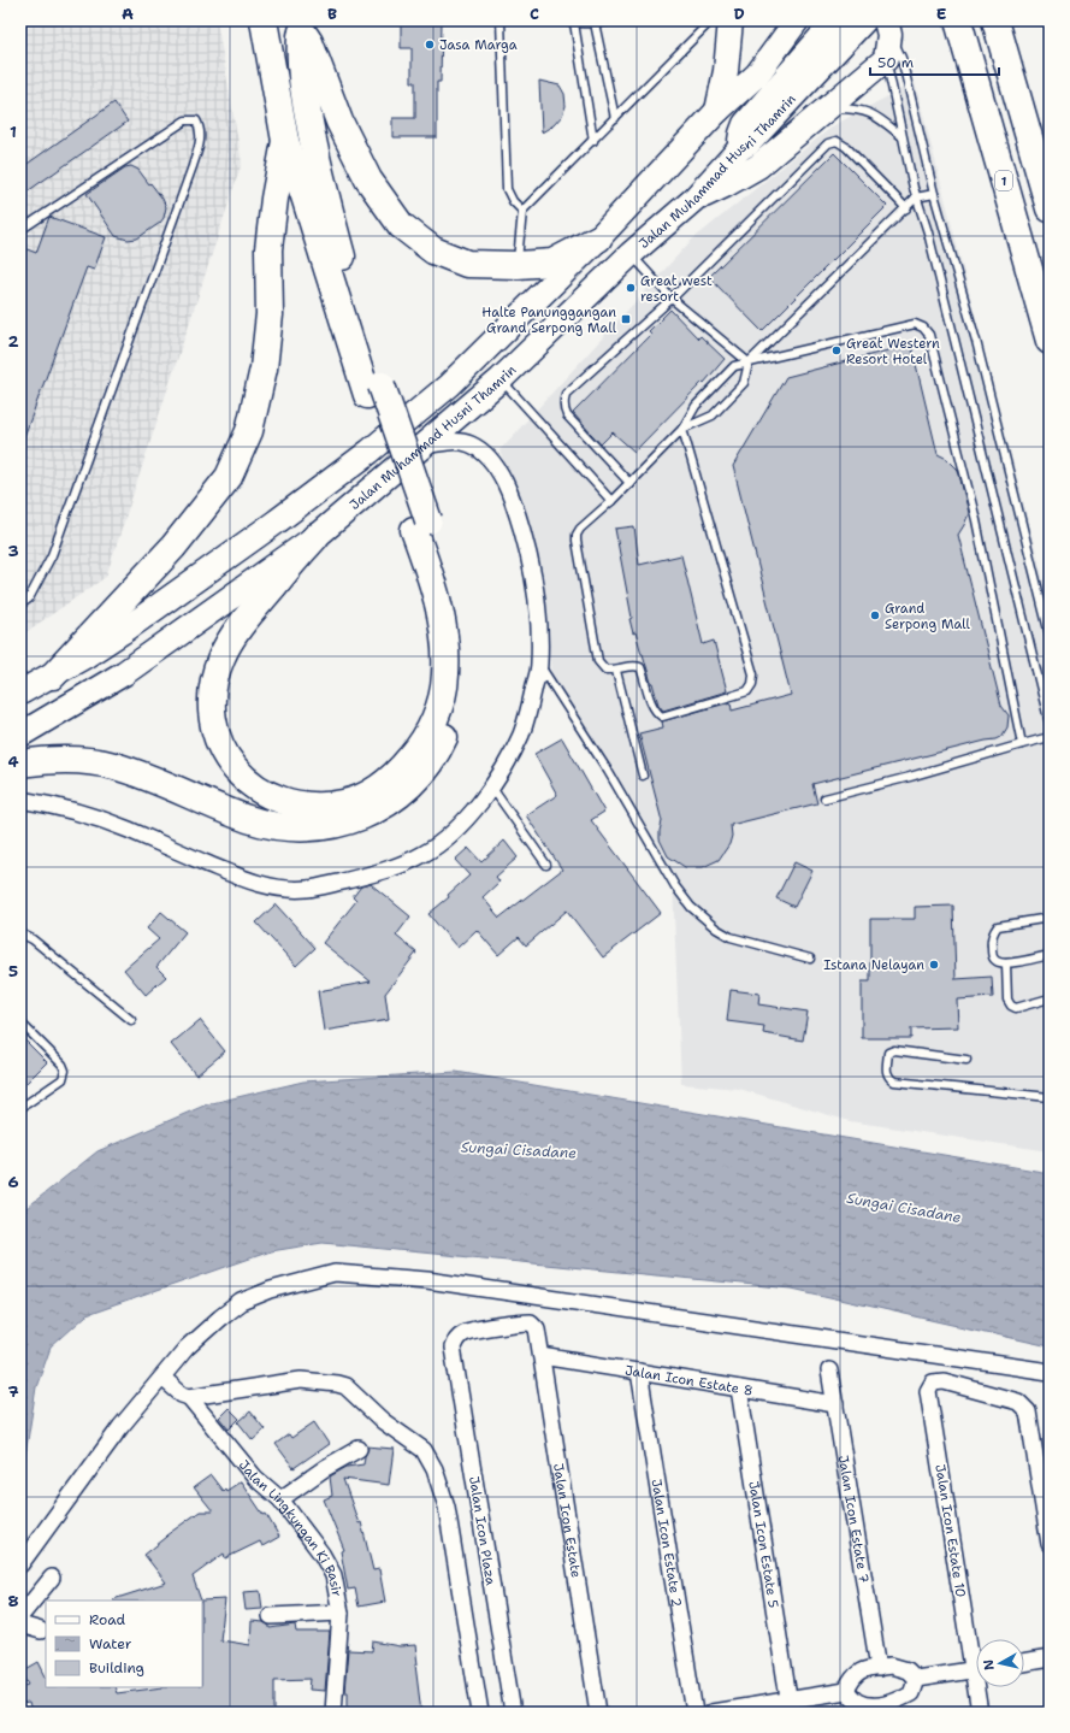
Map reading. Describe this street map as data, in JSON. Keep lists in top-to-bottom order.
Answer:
{
  "streets": {
    "highway": ["1"],
    "main road": ["Jalan Muhammad Husni Thamrin"],
    "street": [
      "Jalan Icon Estate 8",
      "Jalan Icon Estate 7",
      "Jalan Icon Estate",
      "Jalan Lingkungan Ki Basir",
      "Jalan Icon Plaza",
      "Jalan Icon Estate 10",
      "Jalan Icon Estate 2",
      "Jalan Icon Estate 5"
    ]
  },
  "crossings": [
    ["Jalan Icon Estate 8", "Jalan Icon Estate 7"],
    ["Jalan Icon Estate 8", "Jalan Icon Estate"],
    ["Jalan Icon Estate 8", "Jalan Icon Estate 2"],
    ["Jalan Icon Estate 8", "Jalan Icon Estate 5"],
    ["Jalan Icon Estate", "Jalan Icon Plaza"]
  ],
  "water": ["Sungai Cisadane"],
  "places": {
    "other": [
      "Jasa Marga",
      "Great west resort",
      "Great Western Resort Hotel",
      "Grand Serpong Mall",
      "Istana Nelayan"
    ],
    "transit": ["Halte Panunggangan Grand Serpong Mall"]
  },
  "legend": ["Road", "Water", "Building"],
  "scale_bar": "50 m",
  "north": "left",
  "grid": {
    "columns": [
      "A",
      "B",
      "C",
      "D",
      "E"
    ],
    "rows": [
      "1",
      "2",
      "3",
      "4",
      "5",
      "6",
      "7",
      "8"
    ]
  }
}
